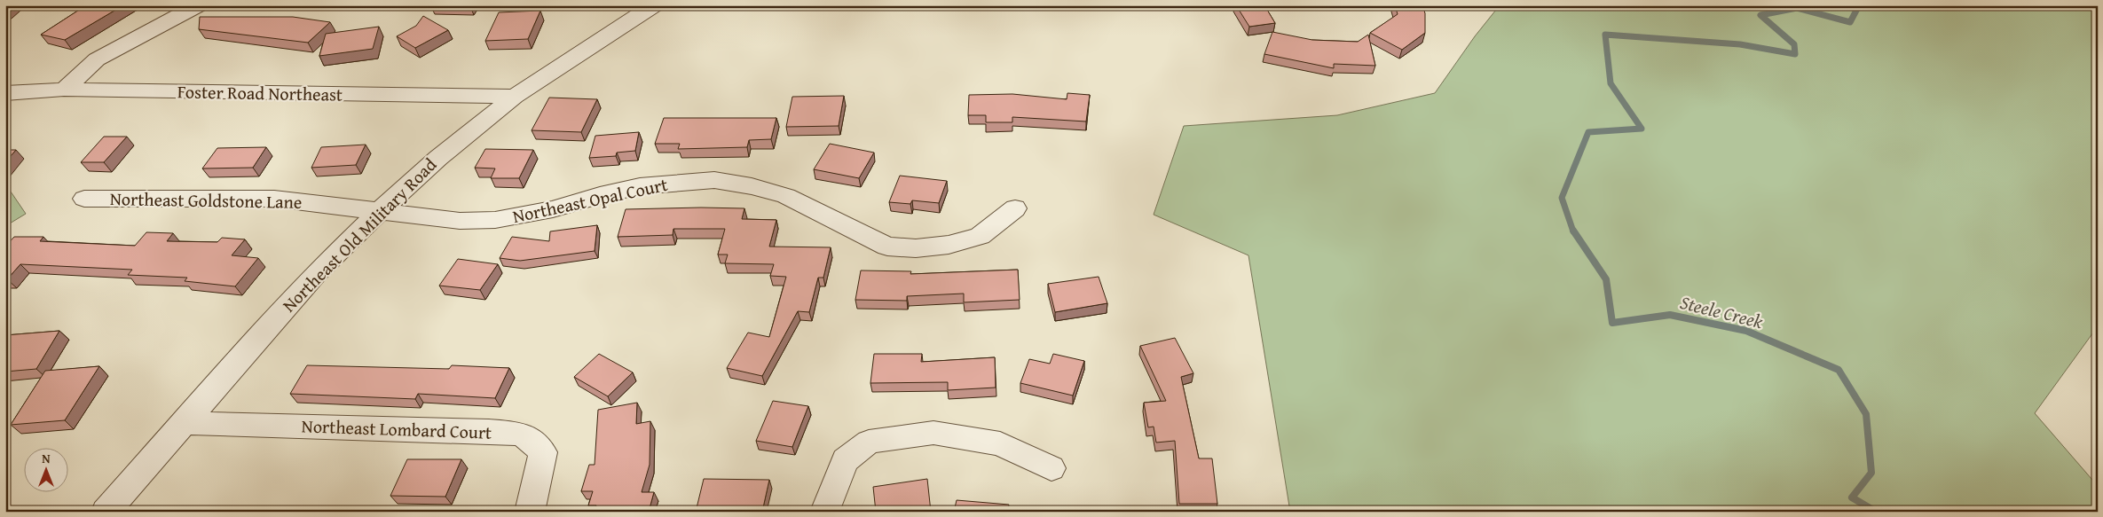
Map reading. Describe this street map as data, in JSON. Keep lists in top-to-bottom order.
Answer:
{
  "streets": {
    "street": [
      "Foster Road Northeast",
      "Northeast Goldstone Lane",
      "Northeast Opal Court",
      "Northeast Old Military Road",
      "Northeast Lombard Court"
    ]
  },
  "crossings": [
    ["Foster Road Northeast", "Northeast Old Military Road"],
    ["Northeast Goldstone Lane", "Northeast Opal Court"],
    ["Northeast Goldstone Lane", "Northeast Old Military Road"],
    ["Northeast Opal Court", "Northeast Old Military Road"],
    ["Northeast Old Military Road", "Northeast Lombard Court"]
  ],
  "water": ["Steele Creek"],
  "north": "top"
}
